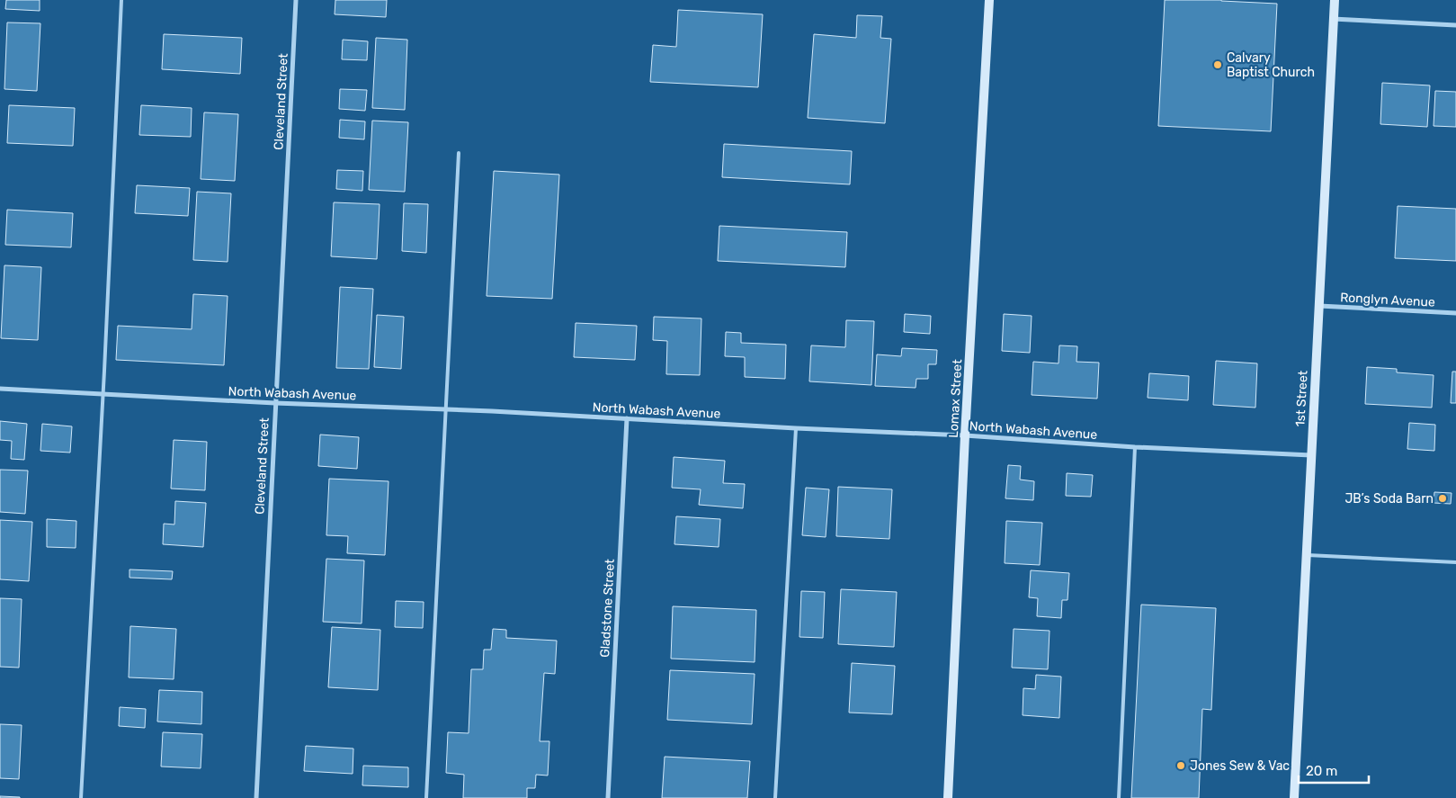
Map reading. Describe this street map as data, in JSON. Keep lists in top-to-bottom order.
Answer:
{
  "streets": {
    "main road": ["Lomax Street", "1st Street"],
    "street": [
      "Cleveland Street",
      "Ronglyn Avenue",
      "North Wabash Avenue",
      "Gladstone Street"
    ]
  },
  "crossings": [
    ["Cleveland Street", "North Wabash Avenue"],
    ["Ronglyn Avenue", "1st Street"],
    ["North Wabash Avenue", "Lomax Street"],
    ["North Wabash Avenue", "1st Street"],
    ["North Wabash Avenue", "Gladstone Street"]
  ],
  "places": ["Calvary Baptist Church", "JB’s Soda Barn", "Jones Sew & Vac"],
  "scale_bar": "20 m"
}
